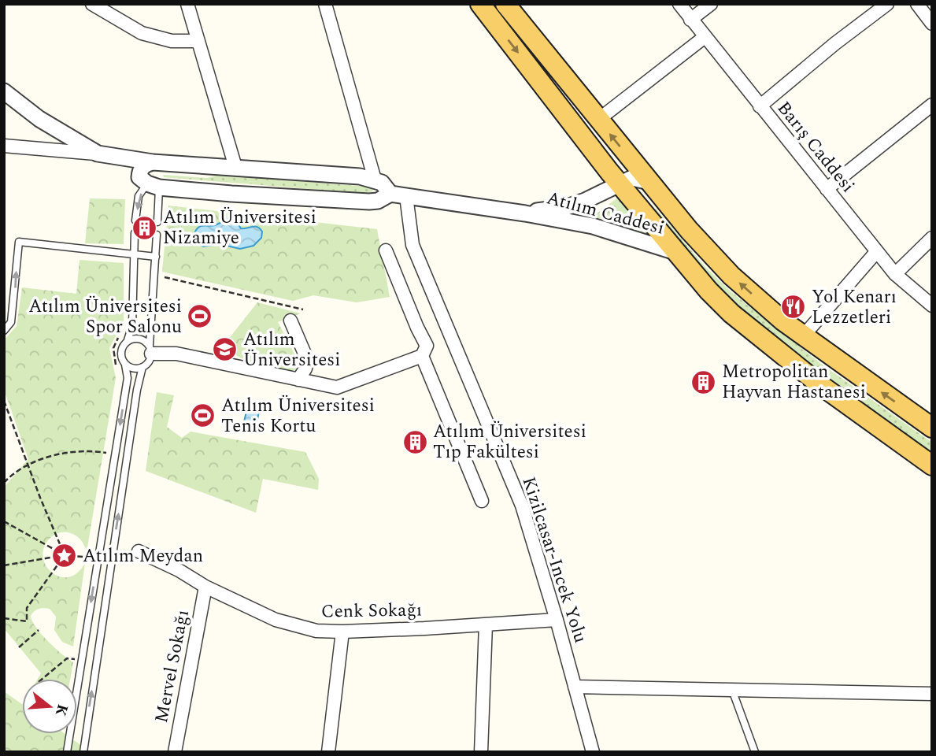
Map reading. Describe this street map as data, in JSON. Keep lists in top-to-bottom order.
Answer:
{
  "streets": {
    "street": [
      "Barış Caddesi",
      "Atılım Caddesi",
      "Kizilcasar-Incek Yolu",
      "Cenk Sokağı",
      "Mervel Sokağı"
    ]
  },
  "crossings": [
    ["Atılım Caddesi", "Kizilcasar-Incek Yolu"],
    ["Kizilcasar-Incek Yolu", "Cenk Sokağı"],
    ["Cenk Sokağı", "Mervel Sokağı"]
  ],
  "places": {
    "building": ["Atılım Üniversitesi Nizamiye", "Metropolitan Hayvan Hastanesi", "Atılım Üniversitesi Tıp Fakültesi"],
    "restaurant": ["Yol Kenarı Lezzetleri"],
    "sports": ["Atılım Üniversitesi Spor Salonu", "Atılım Üniversitesi Tenis Kortu"],
    "school or university": ["Atılım Üniversitesi"],
    "place": ["Atılım Meydan"]
  },
  "north": "right"
}
